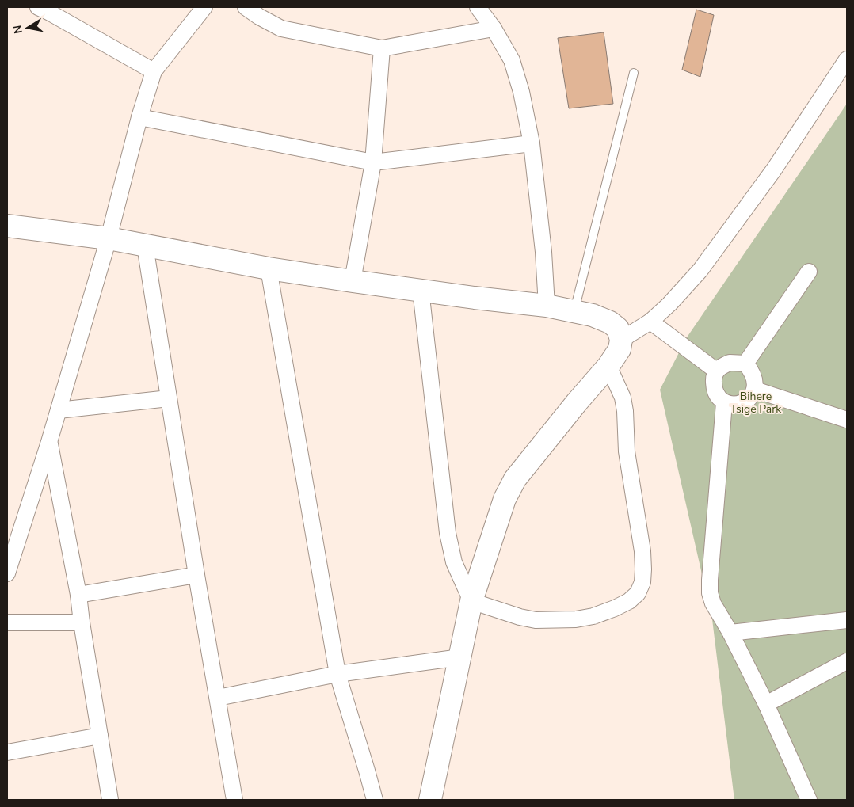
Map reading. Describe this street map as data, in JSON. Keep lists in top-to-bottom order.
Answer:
{
  "parks": ["Bihere Tsige Park"],
  "north": "left"
}
